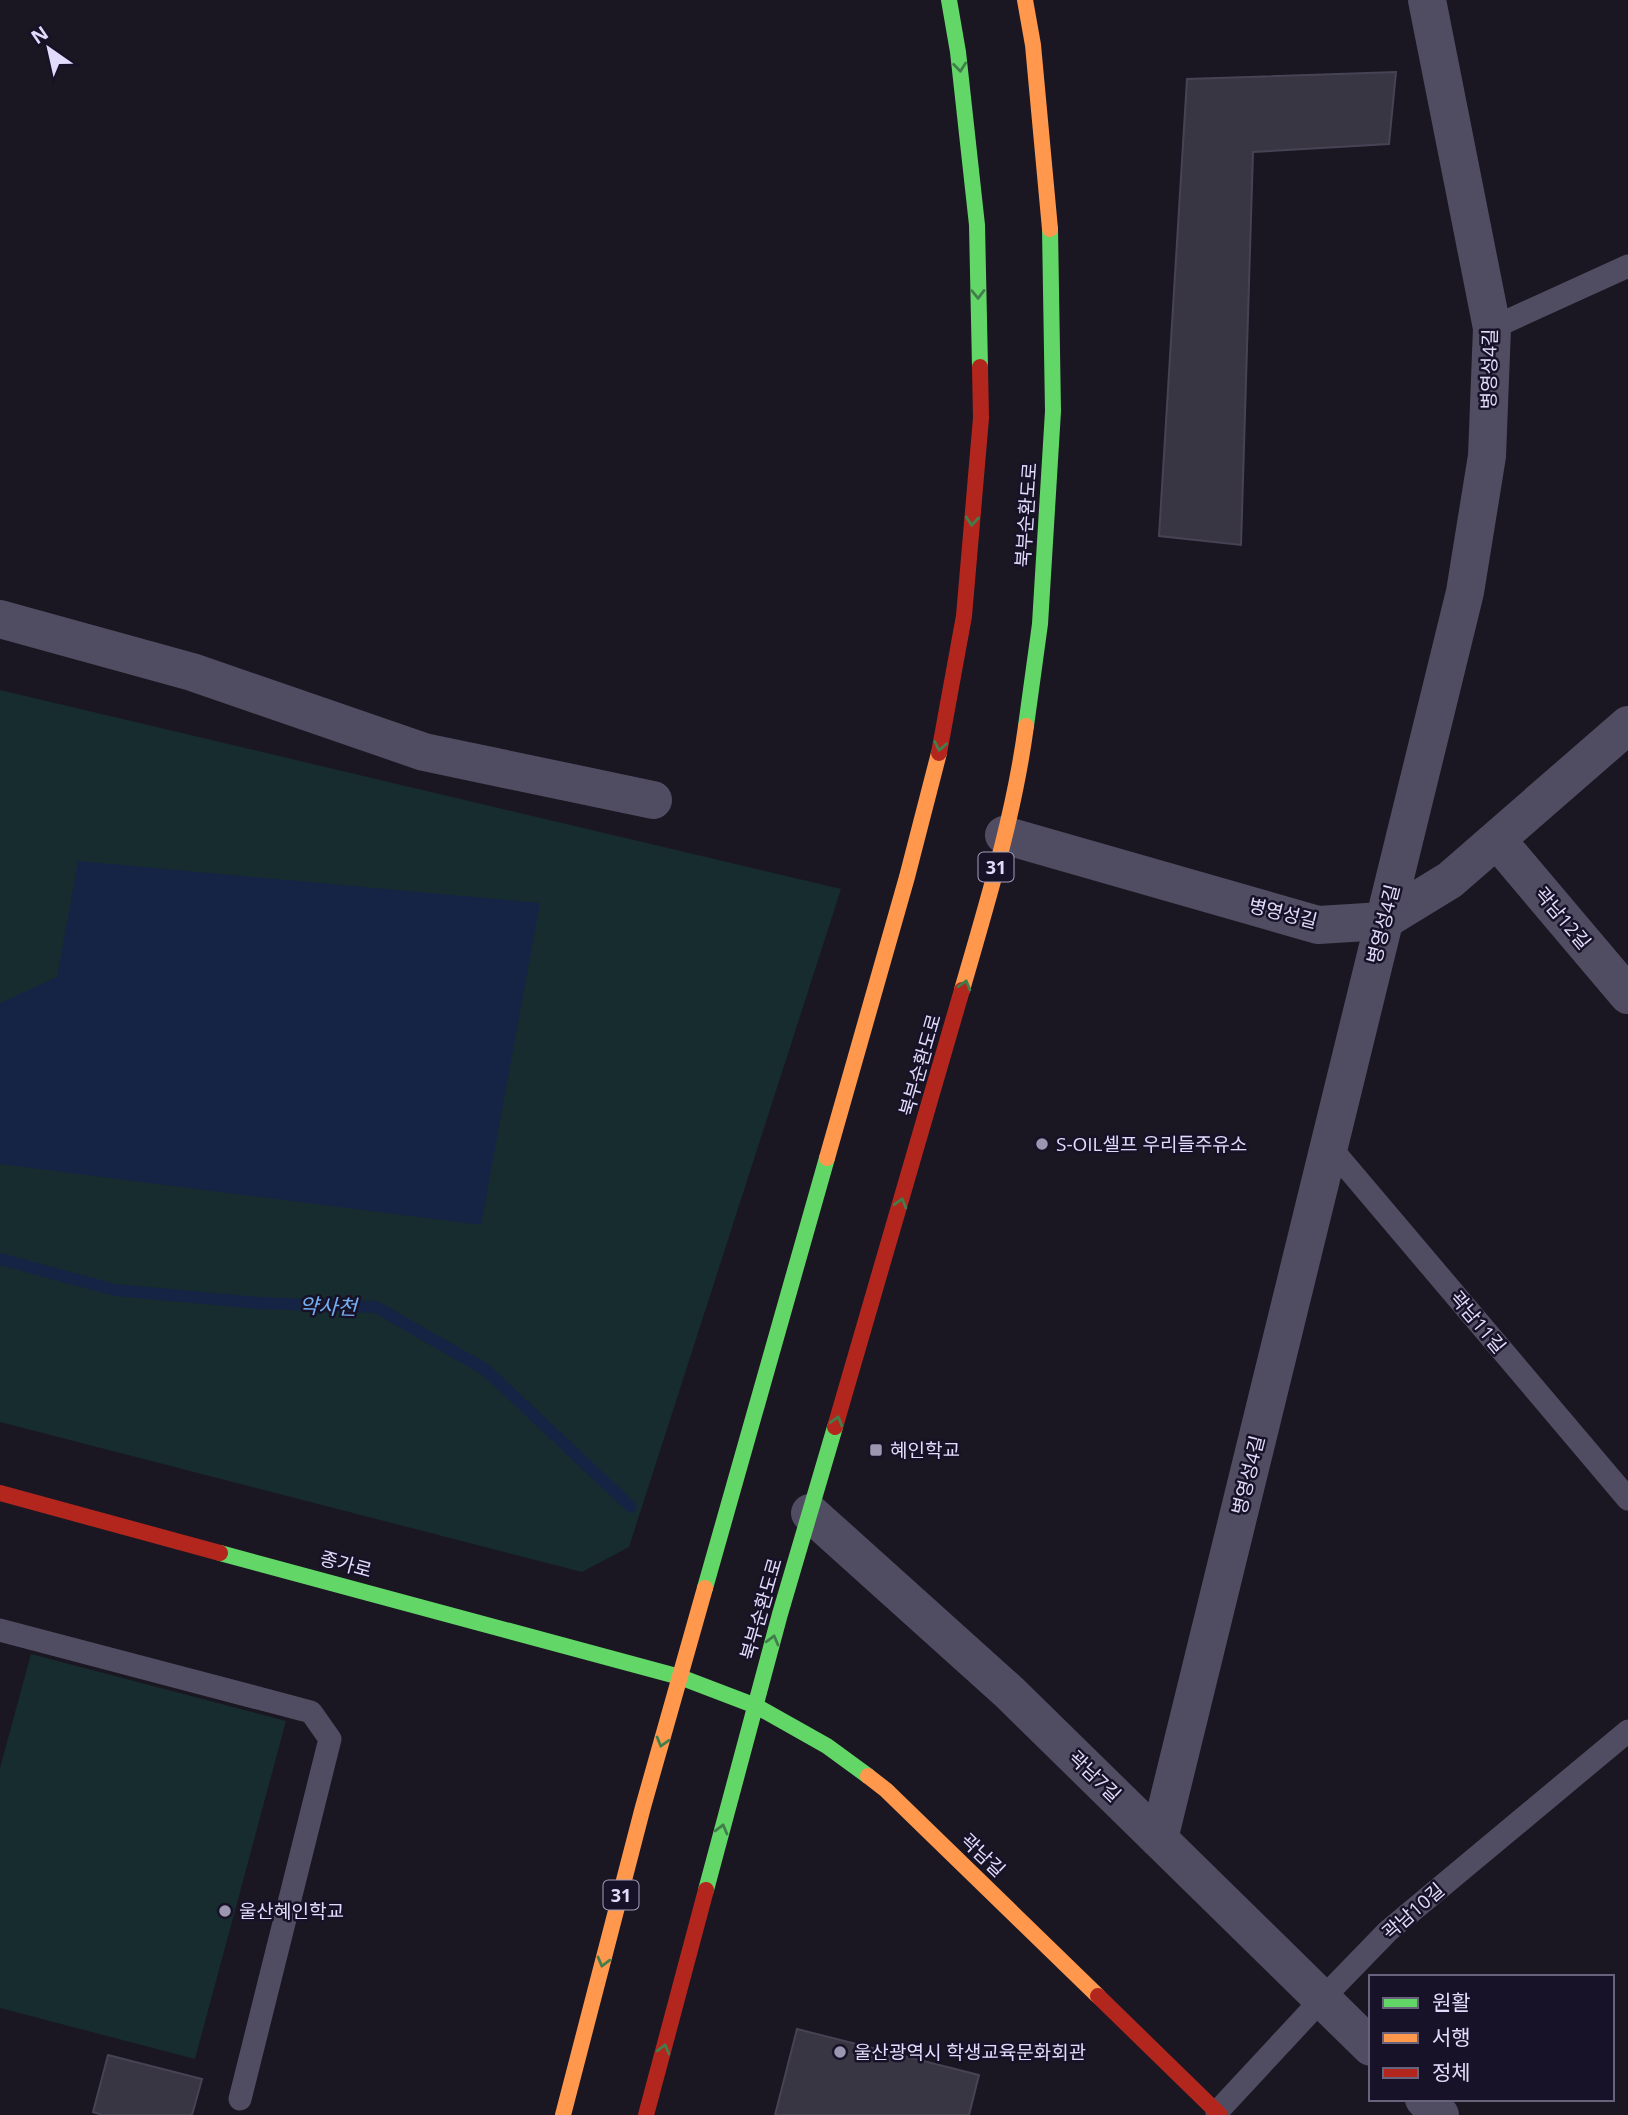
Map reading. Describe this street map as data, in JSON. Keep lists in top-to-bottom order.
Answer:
{
  "streets": {
    "main road": [
      "북부순환도로",
      "31",
      "종가로",
      "곽남길"
    ],
    "street": [
      "병영성4길",
      "병영성길",
      "곽남12길",
      "곽남7길"
    ],
    "lane": ["곽남11길", "곽남10길"]
  },
  "crossings": [
    ["병영성4길", "병영성길"],
    ["병영성4길", "곽남11길"],
    ["병영성4길", "곽남7길"],
    ["북부순환도로", "병영성길"],
    ["북부순환도로", "곽남7길"],
    ["북부순환도로", "곽남길"],
    ["31", "종가로"],
    ["31", "곽남길"],
    ["병영성길", "곽남12길"],
    ["종가로", "곽남길"],
    ["곽남7길", "곽남10길"],
    ["곽남길", "곽남10길"]
  ],
  "water": ["약사천"],
  "places": {
    "other": ["S-OIL셀프 우리들주유소", "울산혜인학교", "울산광역시 학생교육문화회관"],
    "transit": ["혜인학교"]
  },
  "legend": ["원활", "서행", "정체"],
  "north": "top left"
}
